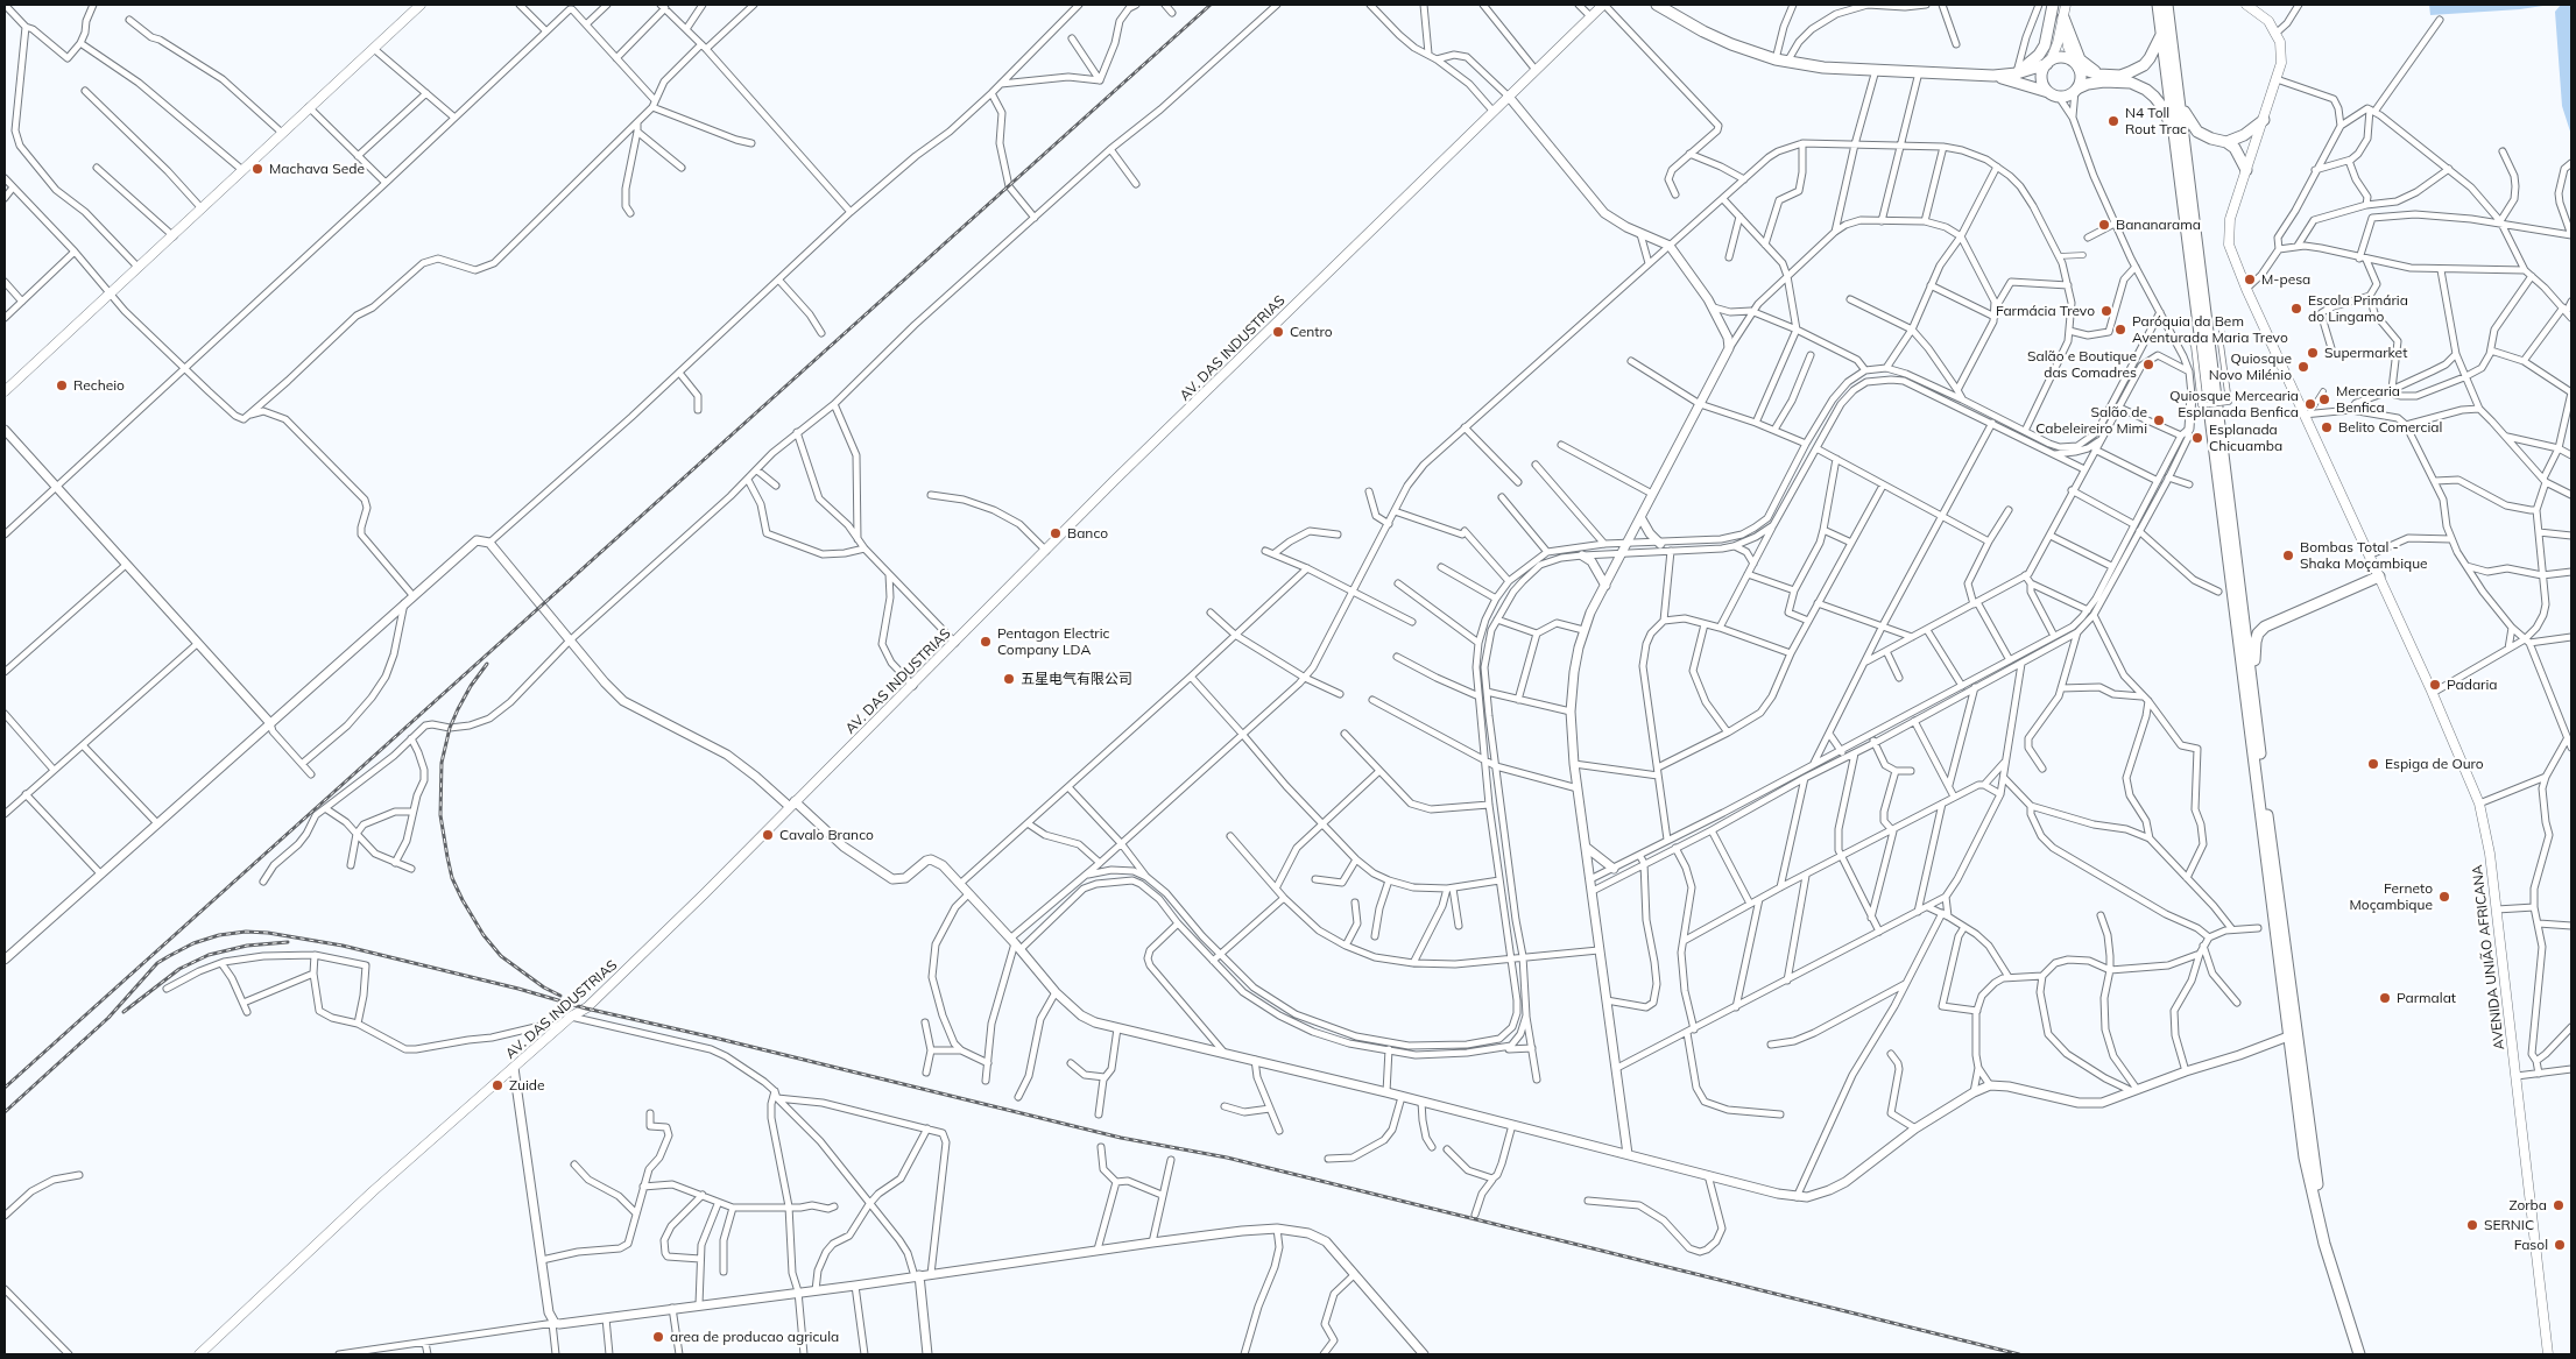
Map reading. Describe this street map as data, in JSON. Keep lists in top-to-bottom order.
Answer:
{
  "streets": {
    "main road": ["AV. DAS INDUSTRIAS", "AVENIDA UNIÃO AFRICANA"]
  },
  "places": [
    "N4 Toll Rout Trac",
    "Machava Sede",
    "Bananarama",
    "M-pesa",
    "Escola Primária do Lingamo",
    "Farmácia Trevo",
    "Paróquia da Bem Aventurada Maria Trevo",
    "Centro",
    "Supermarket",
    "Salão e Boutique das Comadres",
    "Quiosque Novo Milénio",
    "Recheio",
    "Mercearia Benfica",
    "Quiosque Mercearia Esplanada Benfica",
    "Salão de Cabeleireiro Mimi",
    "Belito Comercial",
    "Esplanada Chicuamba",
    "Banco",
    "Bombas Total - Shaka Moçambique",
    "Pentagon Electric Company LDA",
    "五星电气有限公司",
    "Padaria",
    "Espiga de Ouro",
    "Cavalo Branco",
    "Ferneto Moçambique",
    "Parmalat",
    "Zuide",
    "Zorba",
    "SERNIC",
    "Fasol",
    "area de producao agricula"
  ]
}
